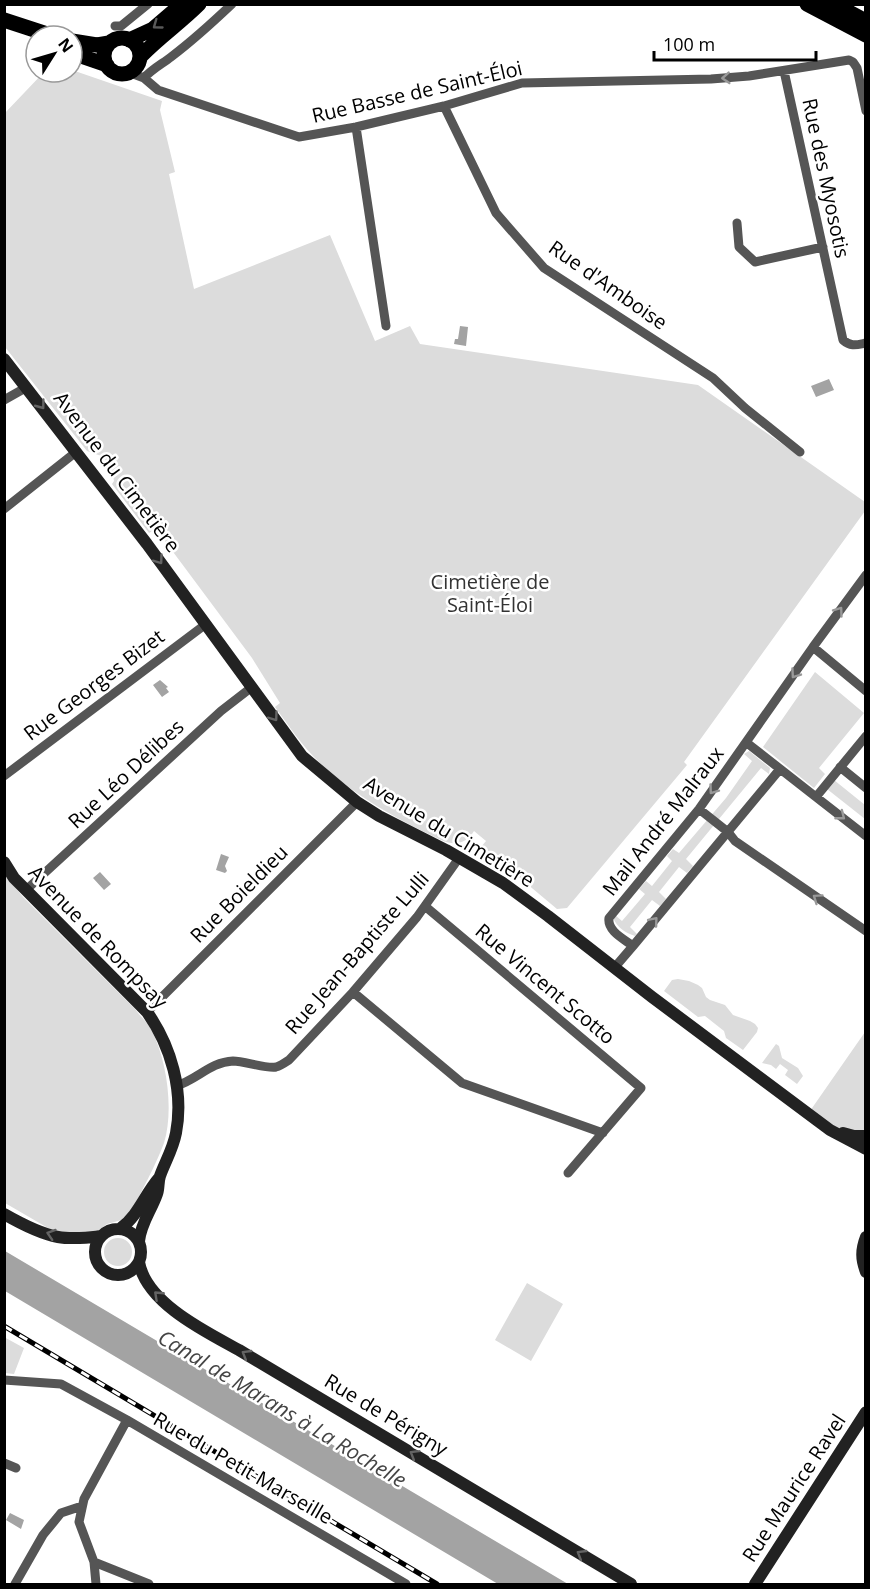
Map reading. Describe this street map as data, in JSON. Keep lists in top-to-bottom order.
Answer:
{
  "streets": {
    "street": [
      "Rue Basse de Saint-Éloi",
      "Rue des Myosotis",
      "Rue d'Amboise",
      "Avenue du Cimetière",
      "Rue Georges Bizet",
      "Rue Léo Délibes",
      "Mail André Malraux",
      "Rue Boieldieu",
      "Avenue de Rompsay",
      "Rue Jean-Baptiste Lulli",
      "Rue Vincent Scotto",
      "Rue de Périgny",
      "Rue du Petit Marseille",
      "Rue Maurice Ravel"
    ]
  },
  "crossings": [
    ["Rue Basse de Saint-Éloi", "Rue des Myosotis"],
    ["Rue Basse de Saint-Éloi", "Rue d'Amboise"],
    ["Avenue du Cimetière", "Rue Georges Bizet"],
    ["Avenue du Cimetière", "Rue Léo Délibes"],
    ["Avenue du Cimetière", "Rue Boieldieu"],
    ["Avenue du Cimetière", "Rue Jean-Baptiste Lulli"],
    ["Rue Léo Délibes", "Avenue de Rompsay"],
    ["Rue Boieldieu", "Avenue de Rompsay"],
    ["Avenue de Rompsay", "Rue Jean-Baptiste Lulli"],
    ["Avenue de Rompsay", "Rue de Périgny"],
    ["Rue Jean-Baptiste Lulli", "Rue Vincent Scotto"]
  ],
  "one_way": ["Rue Basse de Saint-Éloi", "Avenue du Cimetière", "Rue de Périgny"],
  "water": ["Canal de Marans à La Rochelle"],
  "parks": ["Cimetière de Saint-Éloi"],
  "scale_bar": "100 m",
  "north": "top right"
}
